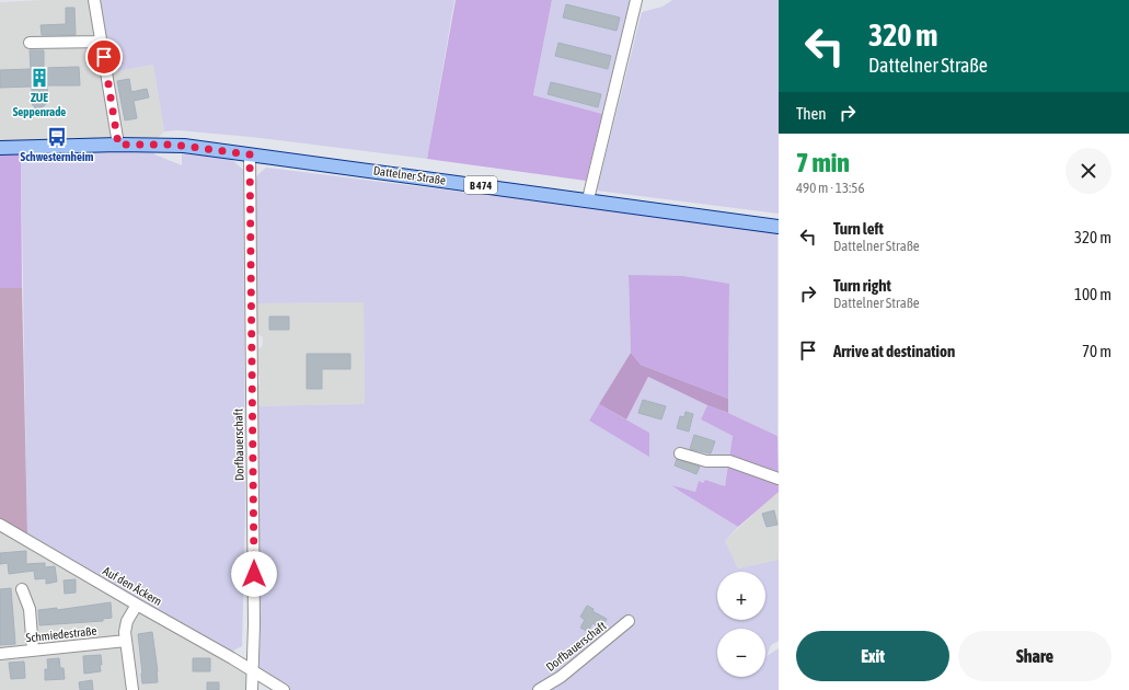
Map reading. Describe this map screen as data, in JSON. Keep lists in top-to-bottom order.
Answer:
{
  "streets": {
    "main road": ["Dattelner Straße", "B 474"],
    "street": ["Dorfbauerschaft", "Auf den Äckern", "Schmiedestraße"]
  },
  "crossings": [
    ["Dattelner Straße", "Dorfbauerschaft"],
    ["Dorfbauerschaft", "Auf den Äckern"]
  ],
  "places": {
    "building": ["ZUE Seppenrade"],
    "bus stop": ["Schwesternheim"]
  },
  "page": {
    "turn": ["320 m", "Dattelner Straße"],
    "then": "Then",
    "heading": ["7 min", "490 m · 13:56"],
    "list": [
      {
        "name": "Turn left",
        "note": "Dattelner Straße",
        "value": "320 m"
      },
      {
        "name": "Turn right",
        "note": "Dattelner Straße",
        "value": "100 m"
      },
      {
        "name": "Arrive at destination",
        "value": "70 m"
      }
    ],
    "map_buttons": ["+", "−"],
    "buttons": ["Exit", "Share"]
  }
}
